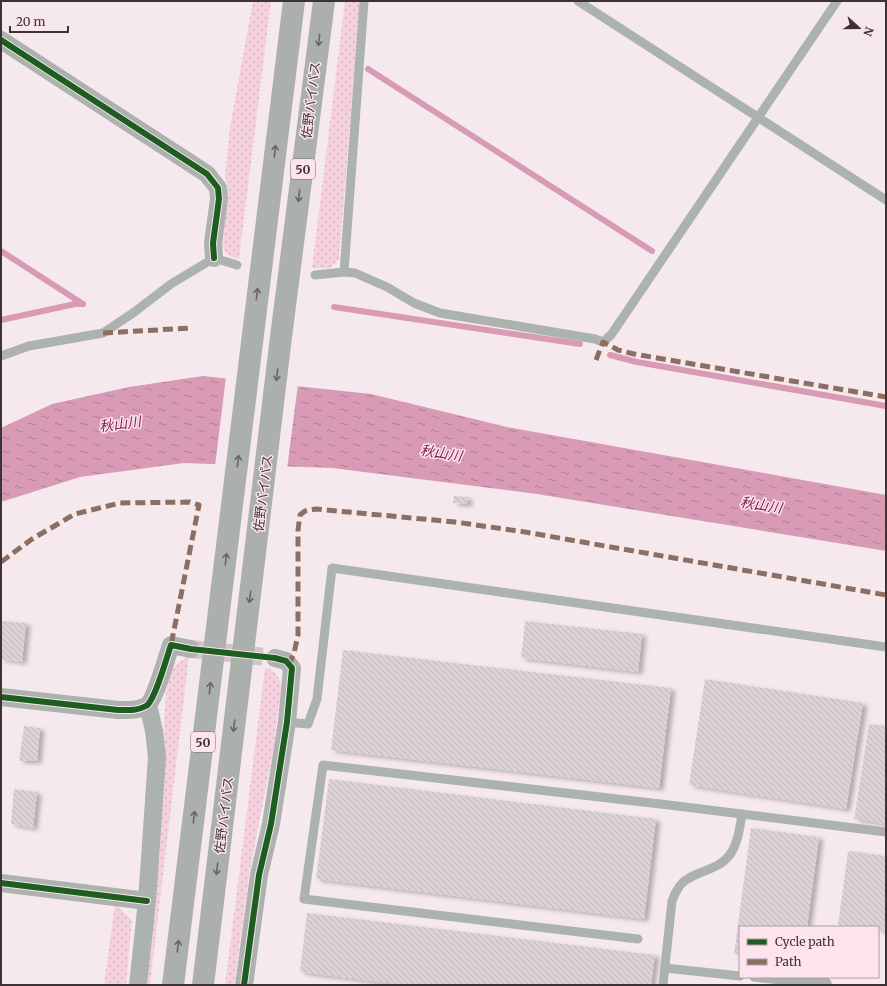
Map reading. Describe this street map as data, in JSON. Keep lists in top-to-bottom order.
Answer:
{
  "streets": {
    "highway": ["佐野バイパス", "50"]
  },
  "water": ["秋山川"],
  "legend": ["Cycle path", "Path"],
  "scale_bar": "20 m",
  "north": "right"
}
